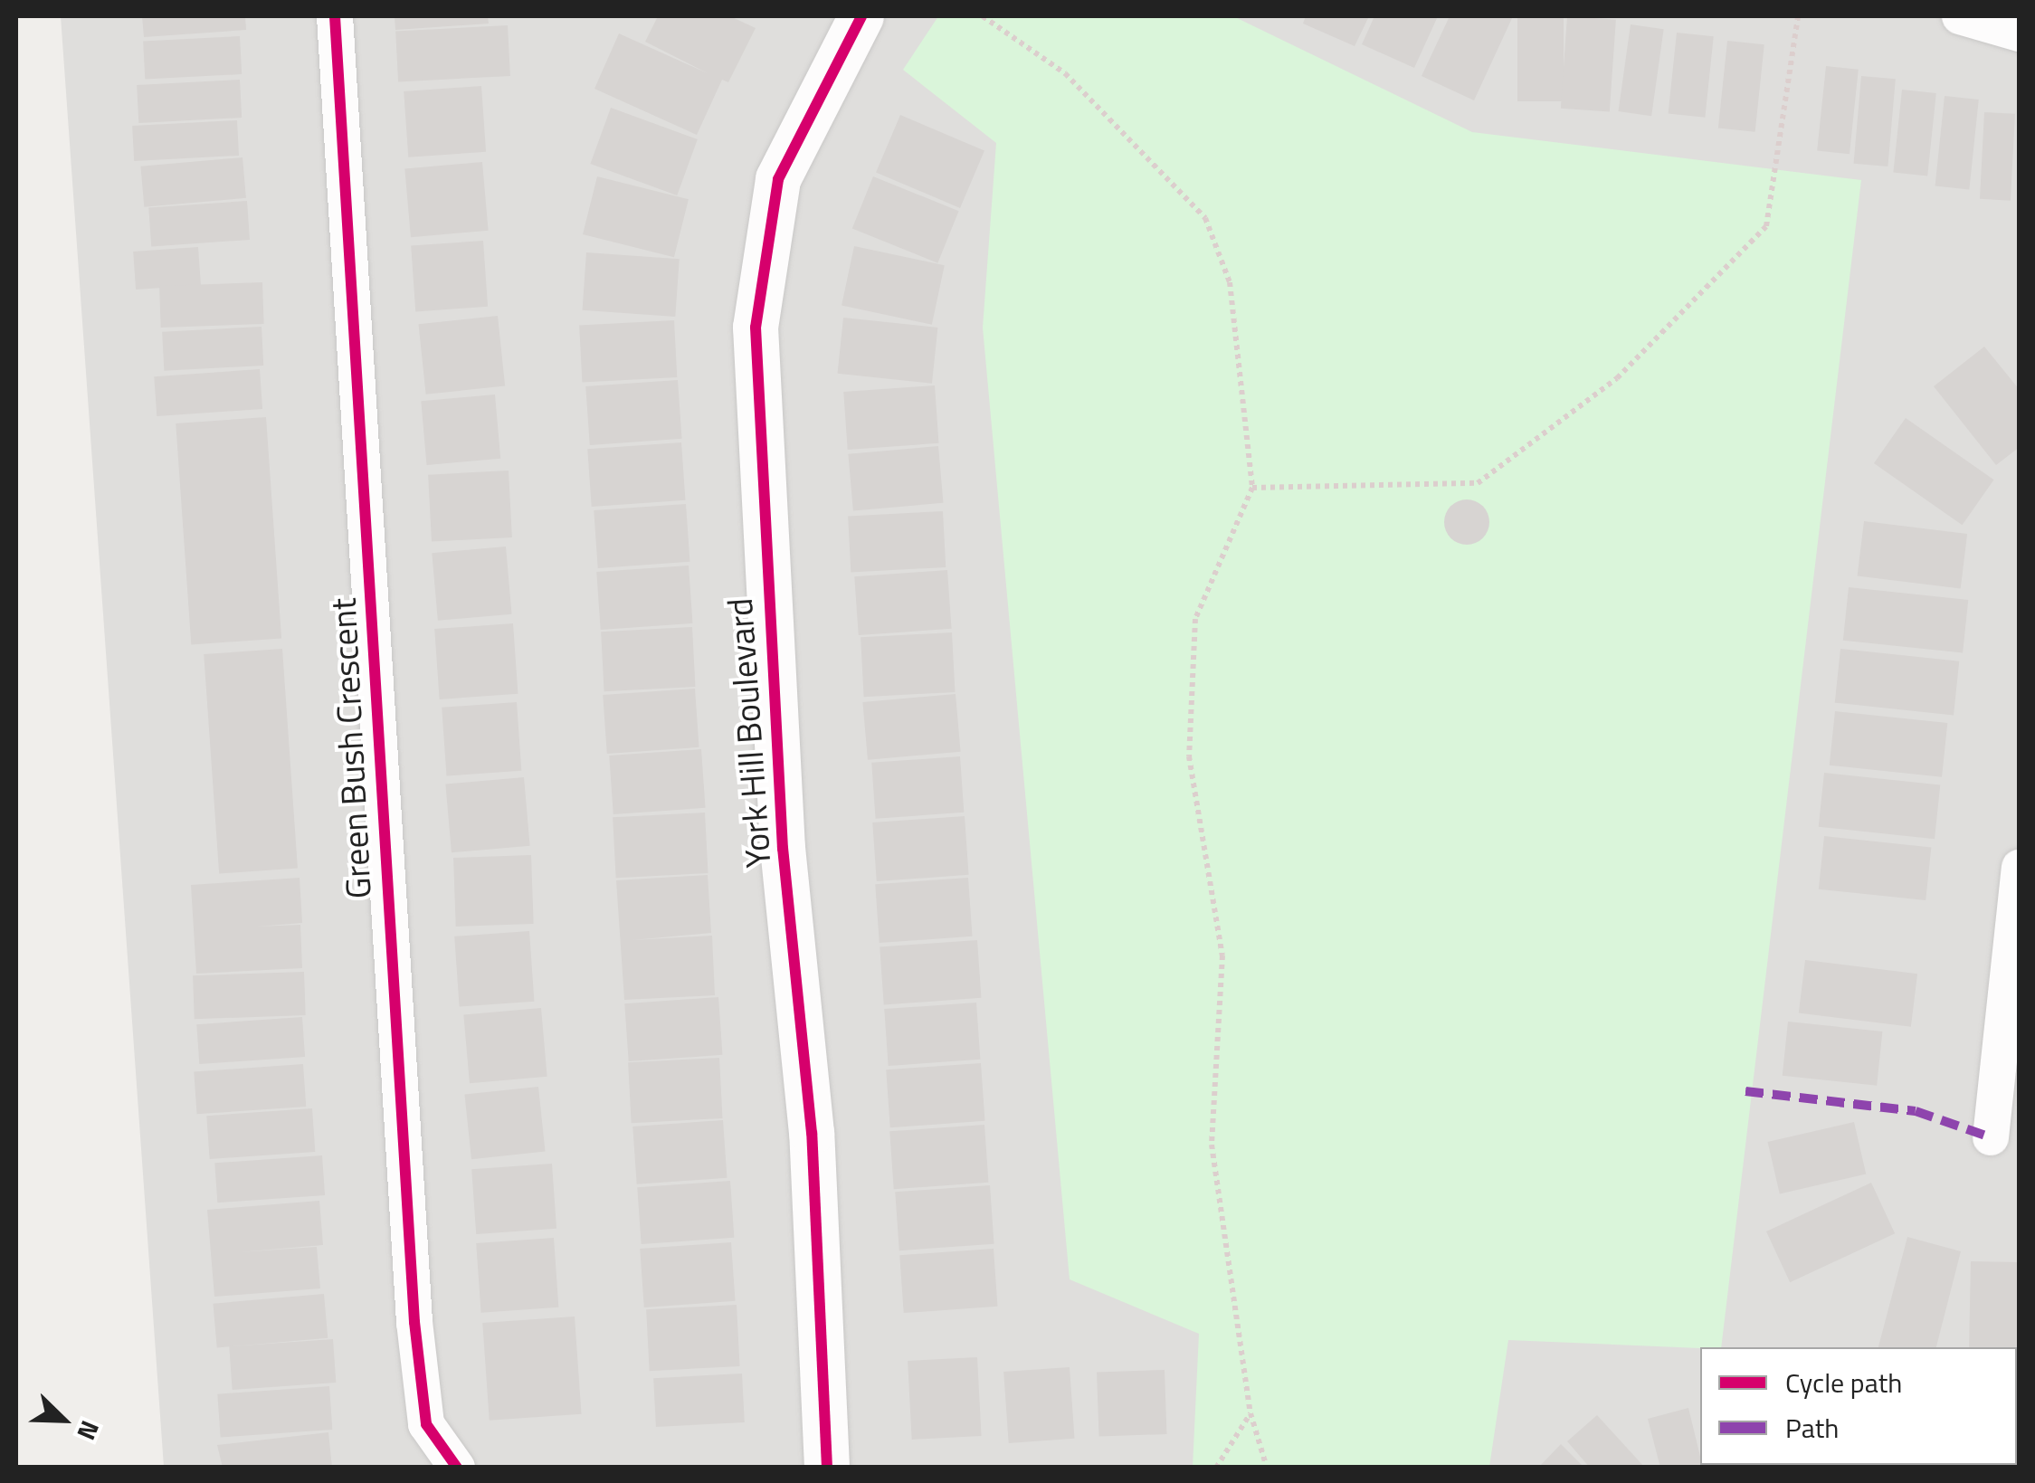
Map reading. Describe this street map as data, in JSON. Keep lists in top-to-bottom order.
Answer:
{
  "streets": {
    "street": ["York Hill Boulevard", "Green Bush Crescent"]
  },
  "legend": ["Cycle path", "Path"],
  "north": "bottom right"
}
